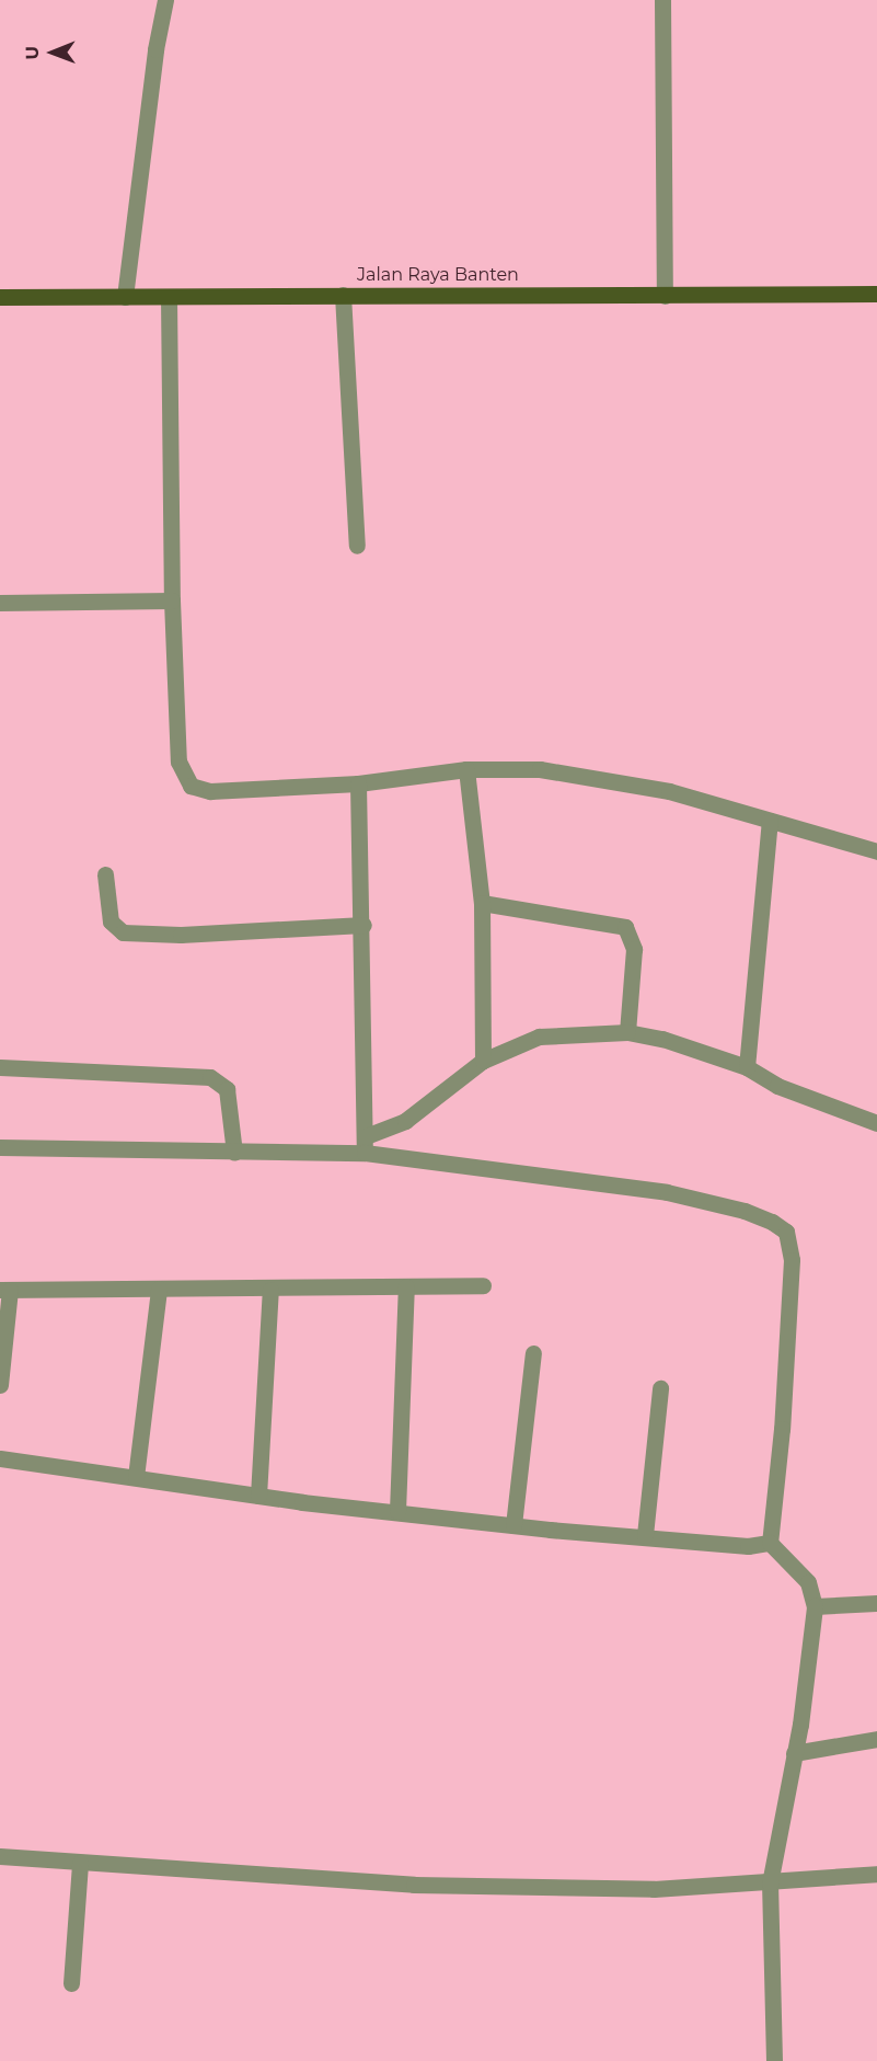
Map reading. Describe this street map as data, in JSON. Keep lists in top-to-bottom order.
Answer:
{
  "streets": {
    "main road": ["Jalan Raya Banten"]
  },
  "north": "left"
}
